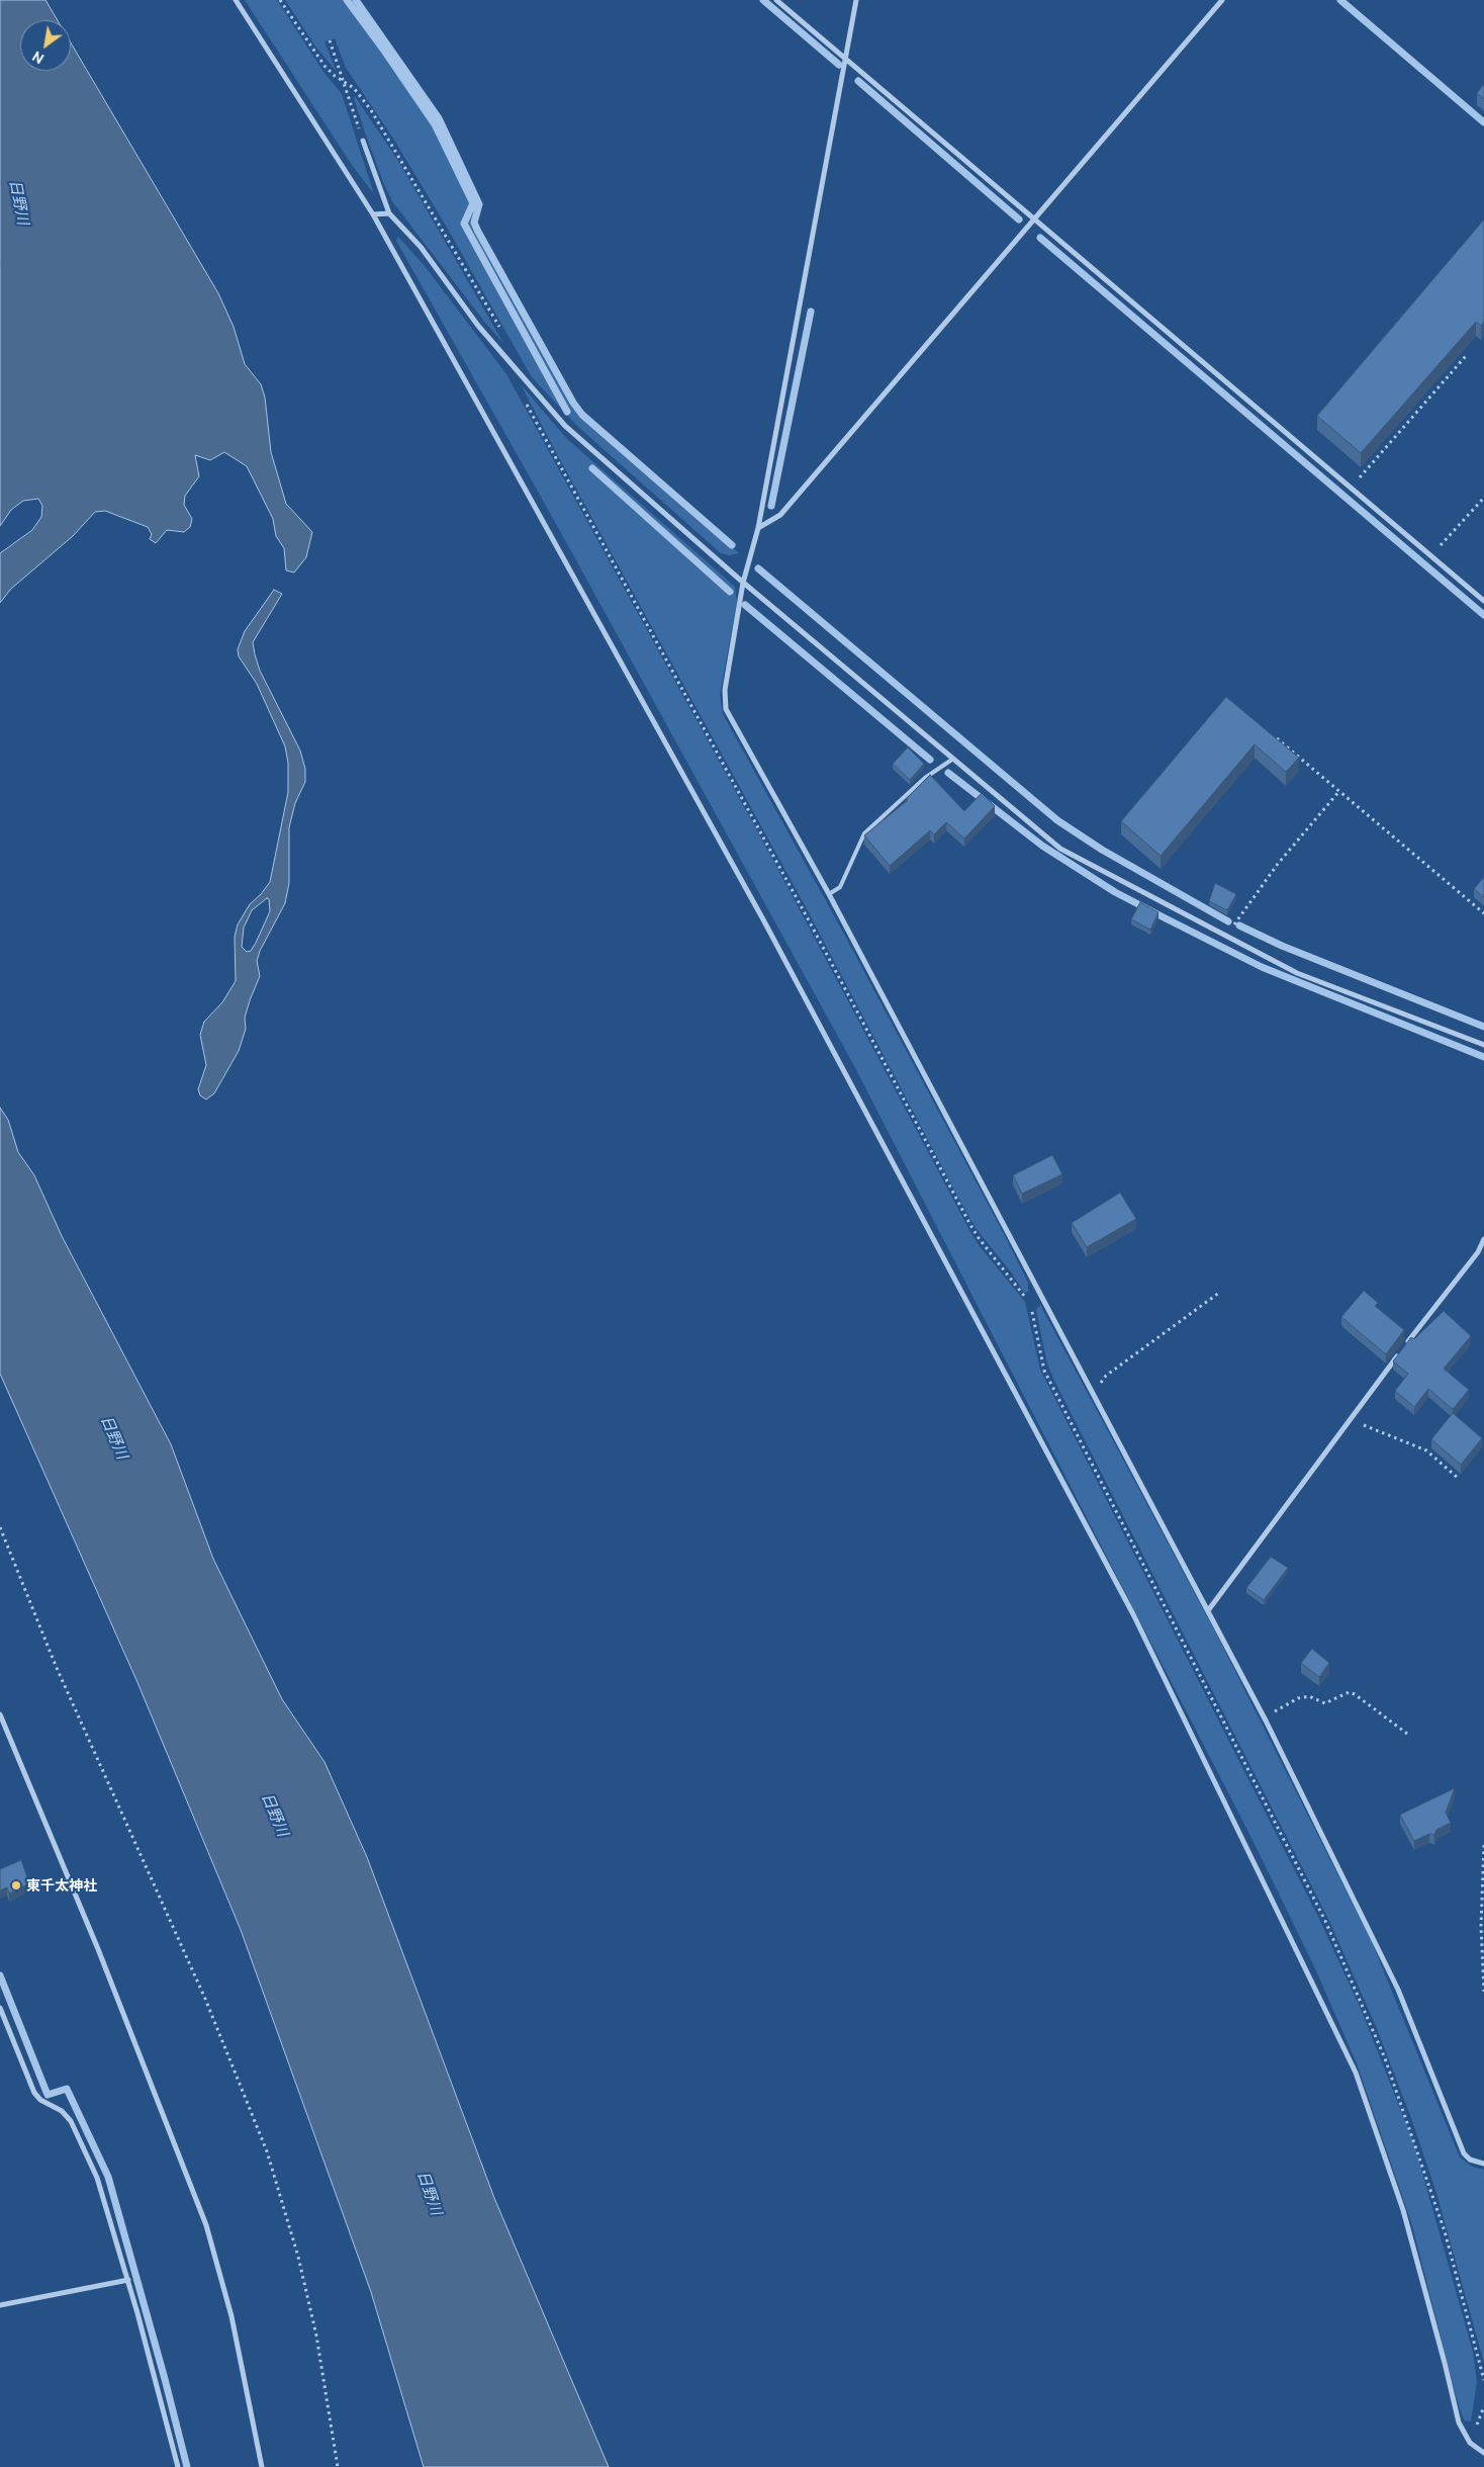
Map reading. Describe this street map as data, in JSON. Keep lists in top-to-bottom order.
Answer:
{
  "water": ["日野川"],
  "places": ["東千太神社"],
  "north": "bottom left"
}
